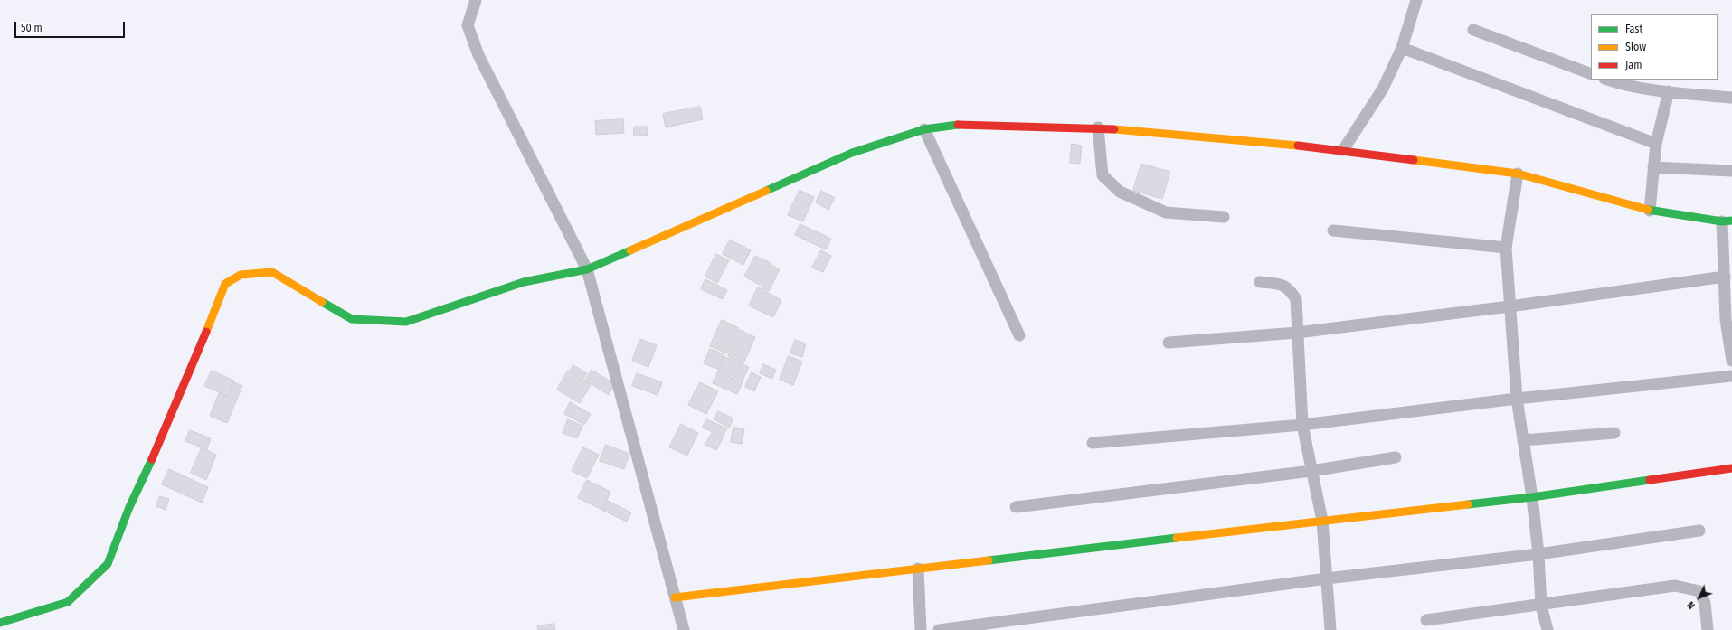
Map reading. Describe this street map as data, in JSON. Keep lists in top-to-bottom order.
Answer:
{
  "legend": ["Fast", "Slow", "Jam"],
  "scale_bar": "50 m",
  "north": "bottom left"
}
